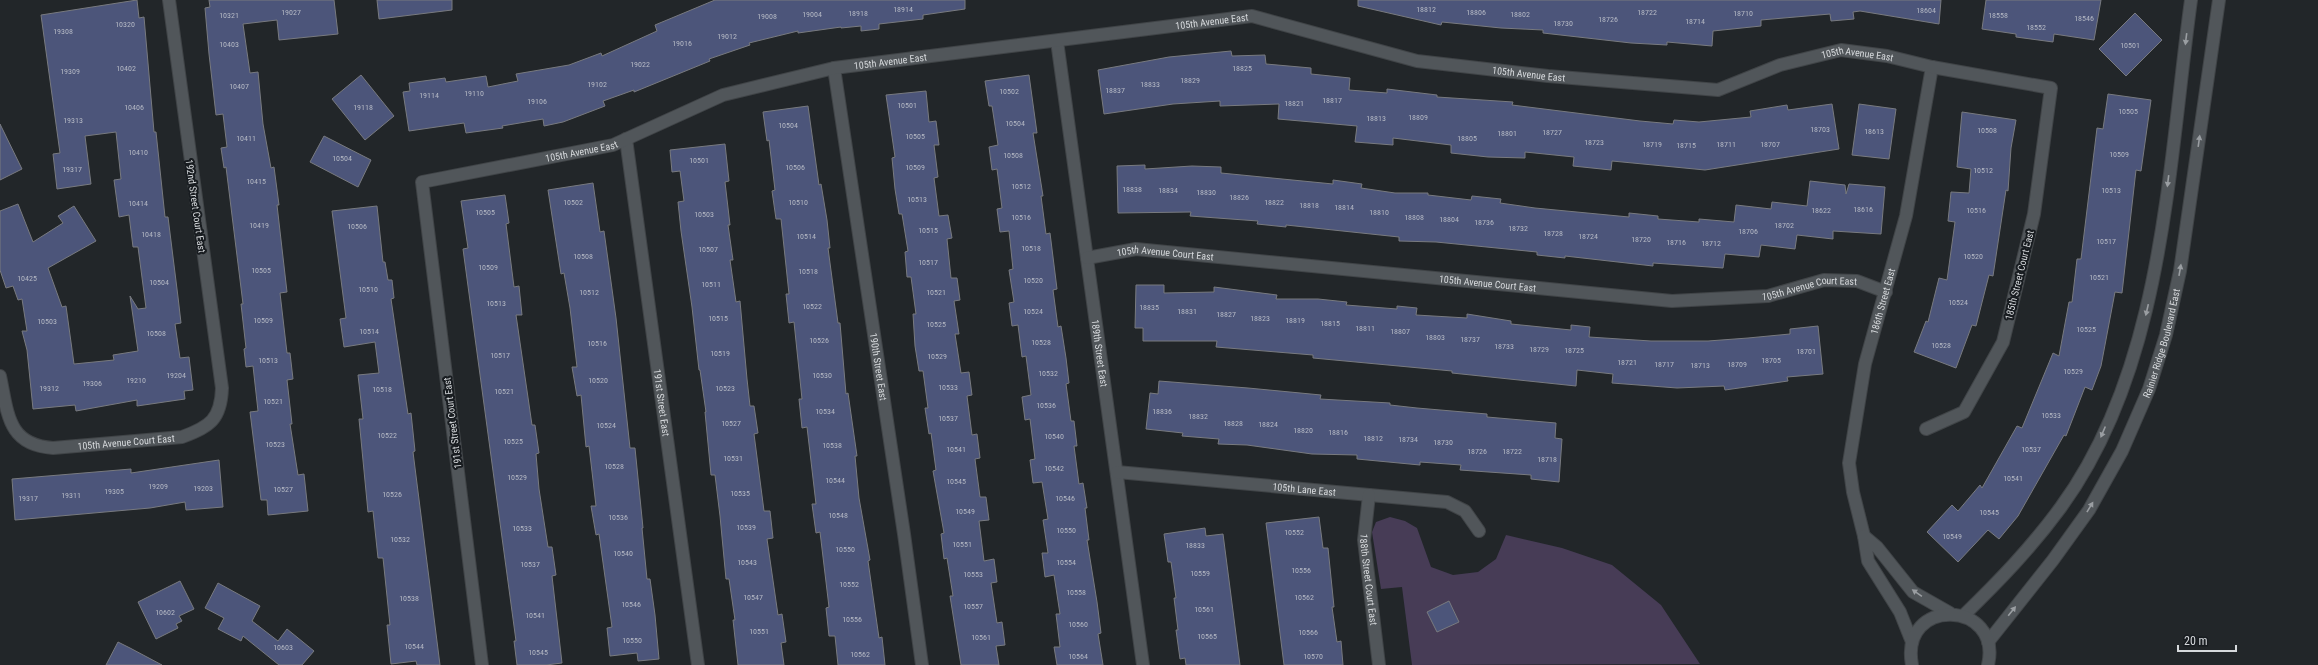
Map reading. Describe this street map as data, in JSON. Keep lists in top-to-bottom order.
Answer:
{
  "streets": {
    "street": [
      "105th Avenue East",
      "192nd Street Court East",
      "105th Avenue Court East",
      "185th Street Court East",
      "186th Street East",
      "Rainier Ridge Boulevard East",
      "189th Street East",
      "190th Street East",
      "191st Street East",
      "191st Street Court East",
      "105th Lane East",
      "188th Street Court East"
    ]
  },
  "crossings": [
    ["105th Avenue East", "185th Street Court East"],
    ["105th Avenue East", "186th Street East"],
    ["105th Avenue East", "189th Street East"],
    ["105th Avenue East", "190th Street East"],
    ["105th Avenue East", "191st Street East"],
    ["105th Avenue East", "191st Street Court East"],
    ["192nd Street Court East", "105th Avenue Court East"],
    ["105th Avenue Court East", "186th Street East"],
    ["105th Avenue Court East", "189th Street East"],
    ["189th Street East", "105th Lane East"],
    ["105th Lane East", "188th Street Court East"]
  ],
  "house_numbers": [
    "18914",
    "18812",
    "18604",
    "19027",
    "18806",
    "18722",
    "18918",
    "18710",
    "19004",
    "18802",
    "10321",
    "18558",
    "19008",
    "18546",
    "18726",
    "18714",
    "18730",
    "10320",
    "18552",
    "19308",
    "19012",
    "19016",
    "10403",
    "10501",
    "19022",
    "10402",
    "18825",
    "19309",
    "18829",
    "19102",
    "18833",
    "10407",
    "18837",
    "10502",
    "19110",
    "19114",
    "18817",
    "19106",
    "18821",
    "10501",
    "10406",
    "19118",
    "10505",
    "18809",
    "18813",
    "19313",
    "10504",
    "10504",
    "18703",
    "10508",
    "18613",
    "18727",
    "18801",
    "10505",
    "10411",
    "18805",
    "18723",
    "18719",
    "18711",
    "18707",
    "18715",
    "10410",
    "10509",
    "10508",
    "10504",
    "10501",
    "10506",
    "10509",
    "19317",
    "10512",
    "10415",
    "10512",
    "18838",
    "18834",
    "10513",
    "18830",
    "18826",
    "10513",
    "10502",
    "10510",
    "18822",
    "10414",
    "18818",
    "18814",
    "18616",
    "18622",
    "10516",
    "10505",
    "18810",
    "10503",
    "10516",
    "18808",
    "18804",
    "18736",
    "10419",
    "18702",
    "10506",
    "18732",
    "10515",
    "18706",
    "18728",
    "10418",
    "10514",
    "18724",
    "18720",
    "10517",
    "18716",
    "18712",
    "10518",
    "10507",
    "10508",
    "10520",
    "10517",
    "10509",
    "10505",
    "10518",
    "10521",
    "10425",
    "10520",
    "10504",
    "10511",
    "10510",
    "10512",
    "10521",
    "10524",
    "10513",
    "10522",
    "18835",
    "10524",
    "18831",
    "18827",
    "10515",
    "18823",
    "10509",
    "18819",
    "10503",
    "18815",
    "10525",
    "18811",
    "10525",
    "10514",
    "18807",
    "10508",
    "18803",
    "18737",
    "10526",
    "10528",
    "10516",
    "10528",
    "18733",
    "18729",
    "18725",
    "18701",
    "10519",
    "10517",
    "10529",
    "10513",
    "18705",
    "18721",
    "18717",
    "18709",
    "18713",
    "10529",
    "10532",
    "19204",
    "10530",
    "19210",
    "10520",
    "19306",
    "10533",
    "19312",
    "10523",
    "10518",
    "10521",
    "10521",
    "10536",
    "10534",
    "18836",
    "10533",
    "18832",
    "10537",
    "10527",
    "18828",
    "18824",
    "10524",
    "18820",
    "18816",
    "10522",
    "10540",
    "18812",
    "18734",
    "10525",
    "18730",
    "10523",
    "10538",
    "10541",
    "10537",
    "18726",
    "18722",
    "10531",
    "18718",
    "10528",
    "10542",
    "10529",
    "10541",
    "10544",
    "10545",
    "19209",
    "19203",
    "10527",
    "19305",
    "10535",
    "10526",
    "19311",
    "19317",
    "10546",
    "10549",
    "10545",
    "10548",
    "10536",
    "10539",
    "10533",
    "10550",
    "10552",
    "10549",
    "10532",
    "10551",
    "18833",
    "10550",
    "10540",
    "10543",
    "10554",
    "10537",
    "10556",
    "10559",
    "10553",
    "10552",
    "10558",
    "10547",
    "10562",
    "10538",
    "10546",
    "10557",
    "10561",
    "10602",
    "10541",
    "10556",
    "10560",
    "10551",
    "10566",
    "10565",
    "10561",
    "10550",
    "10544",
    "10603",
    "10545",
    "10562",
    "10564",
    "10570"
  ],
  "scale_bar": "20 m"
}
